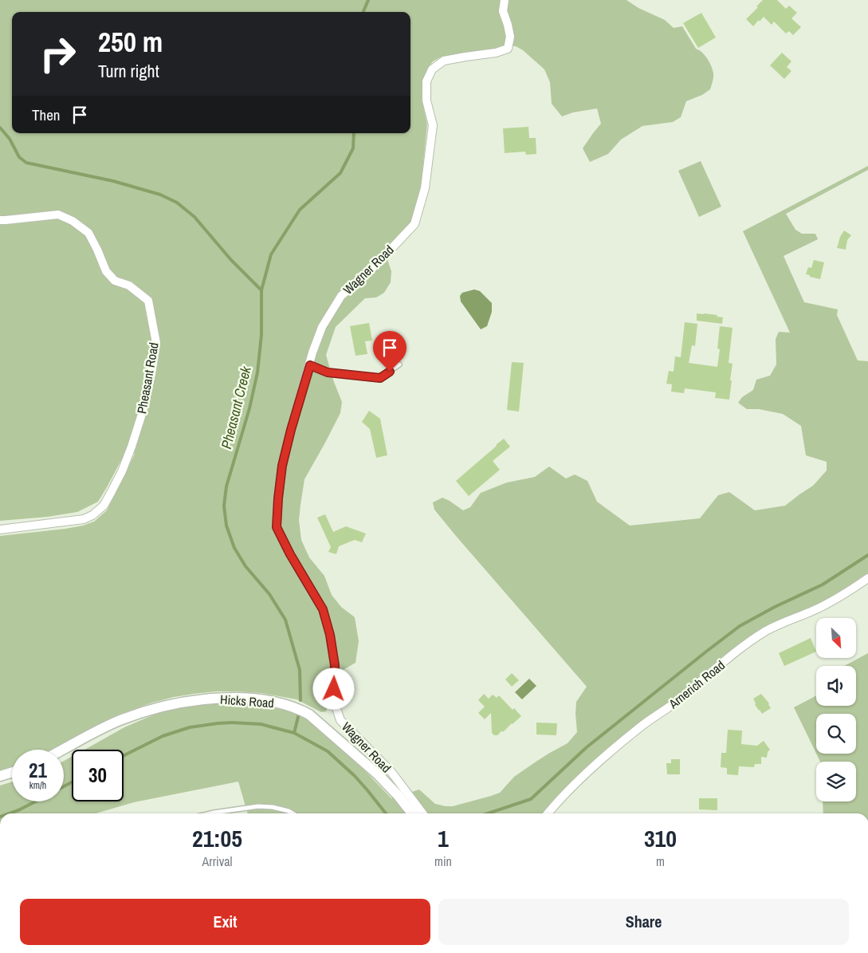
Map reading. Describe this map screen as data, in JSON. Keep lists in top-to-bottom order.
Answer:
{
  "streets": {
    "street": [
      "Wagner Road",
      "Pheasant Road",
      "Arnerich Road",
      "Hicks Road"
    ]
  },
  "water": ["Pheasant Creek"],
  "north": "bottom right",
  "page": {
    "turn": ["250 m", "Turn right"],
    "then": "Then",
    "speed": "21 km/h",
    "limit": "30",
    "eta": [
      "21:05",
      "Arrival",
      "1",
      "min",
      "310",
      "m"
    ],
    "buttons": ["Exit", "Share"]
  }
}
